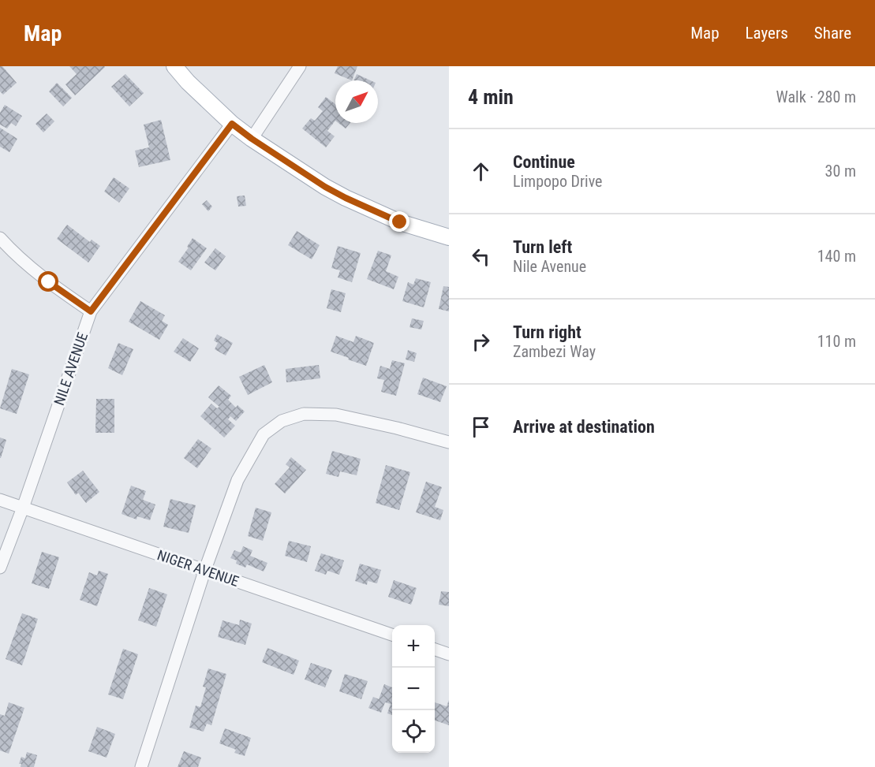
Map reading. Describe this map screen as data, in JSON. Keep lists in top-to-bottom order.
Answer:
{
  "streets": {
    "street": ["NILE AVENUE", "NIGER AVENUE"]
  },
  "crossings": [
    ["NILE AVENUE", "NIGER AVENUE"]
  ],
  "north": "top right",
  "page": {
    "header": "Map",
    "nav": ["Map", "Layers", "Share"],
    "heading": ["4 min", "Walk · 280 m"],
    "list": [
      ["Continue", "Limpopo Drive", "30 m"],
      ["Turn left", "Nile Avenue", "140 m"],
      ["Turn right", "Zambezi Way", "110 m"],
      "Arrive at destination"
    ],
    "map_buttons": ["+", "−"]
  }
}
